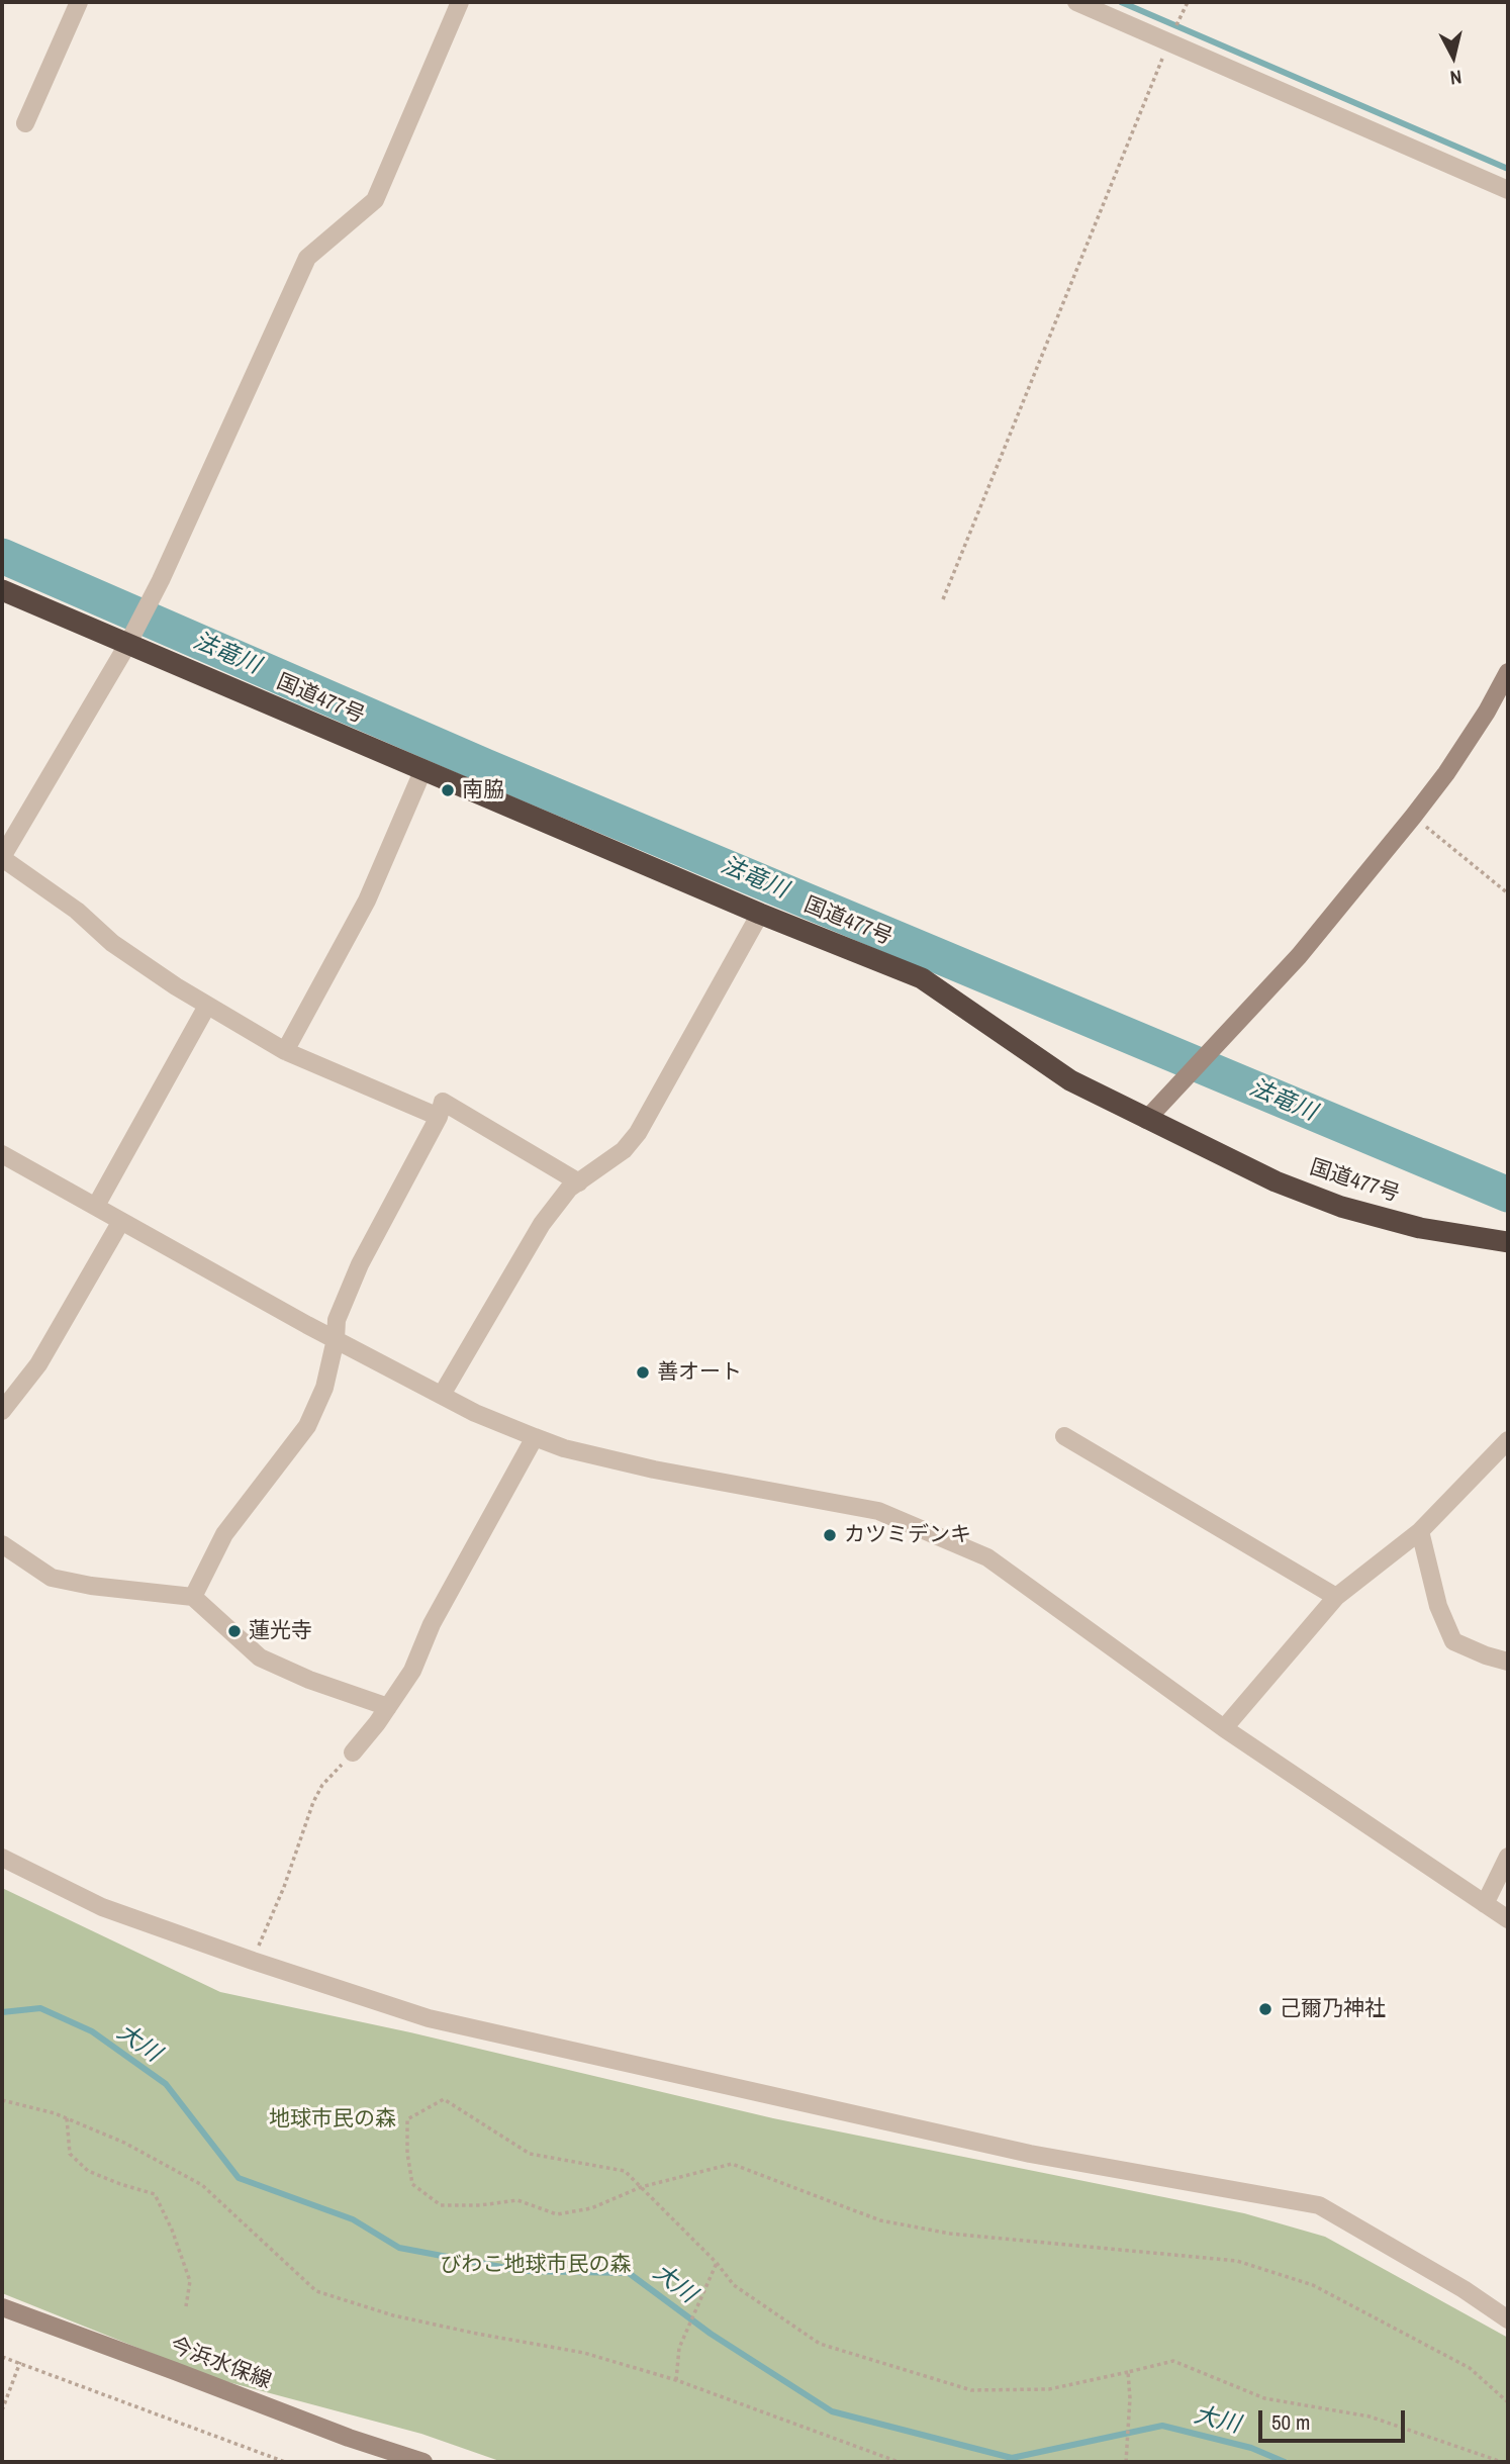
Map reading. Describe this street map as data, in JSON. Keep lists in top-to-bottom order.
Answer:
{
  "streets": {
    "highway": ["国道477号"],
    "street": ["今浜水保線"]
  },
  "water": ["法竜川", "大川"],
  "parks": ["地球市民の森", "びわこ地球市民の森"],
  "places": [
    "南脇",
    "善オート",
    "カツミデンキ",
    "蓮光寺",
    "己爾乃神社"
  ],
  "scale_bar": "50 m",
  "north": "bottom"
}
